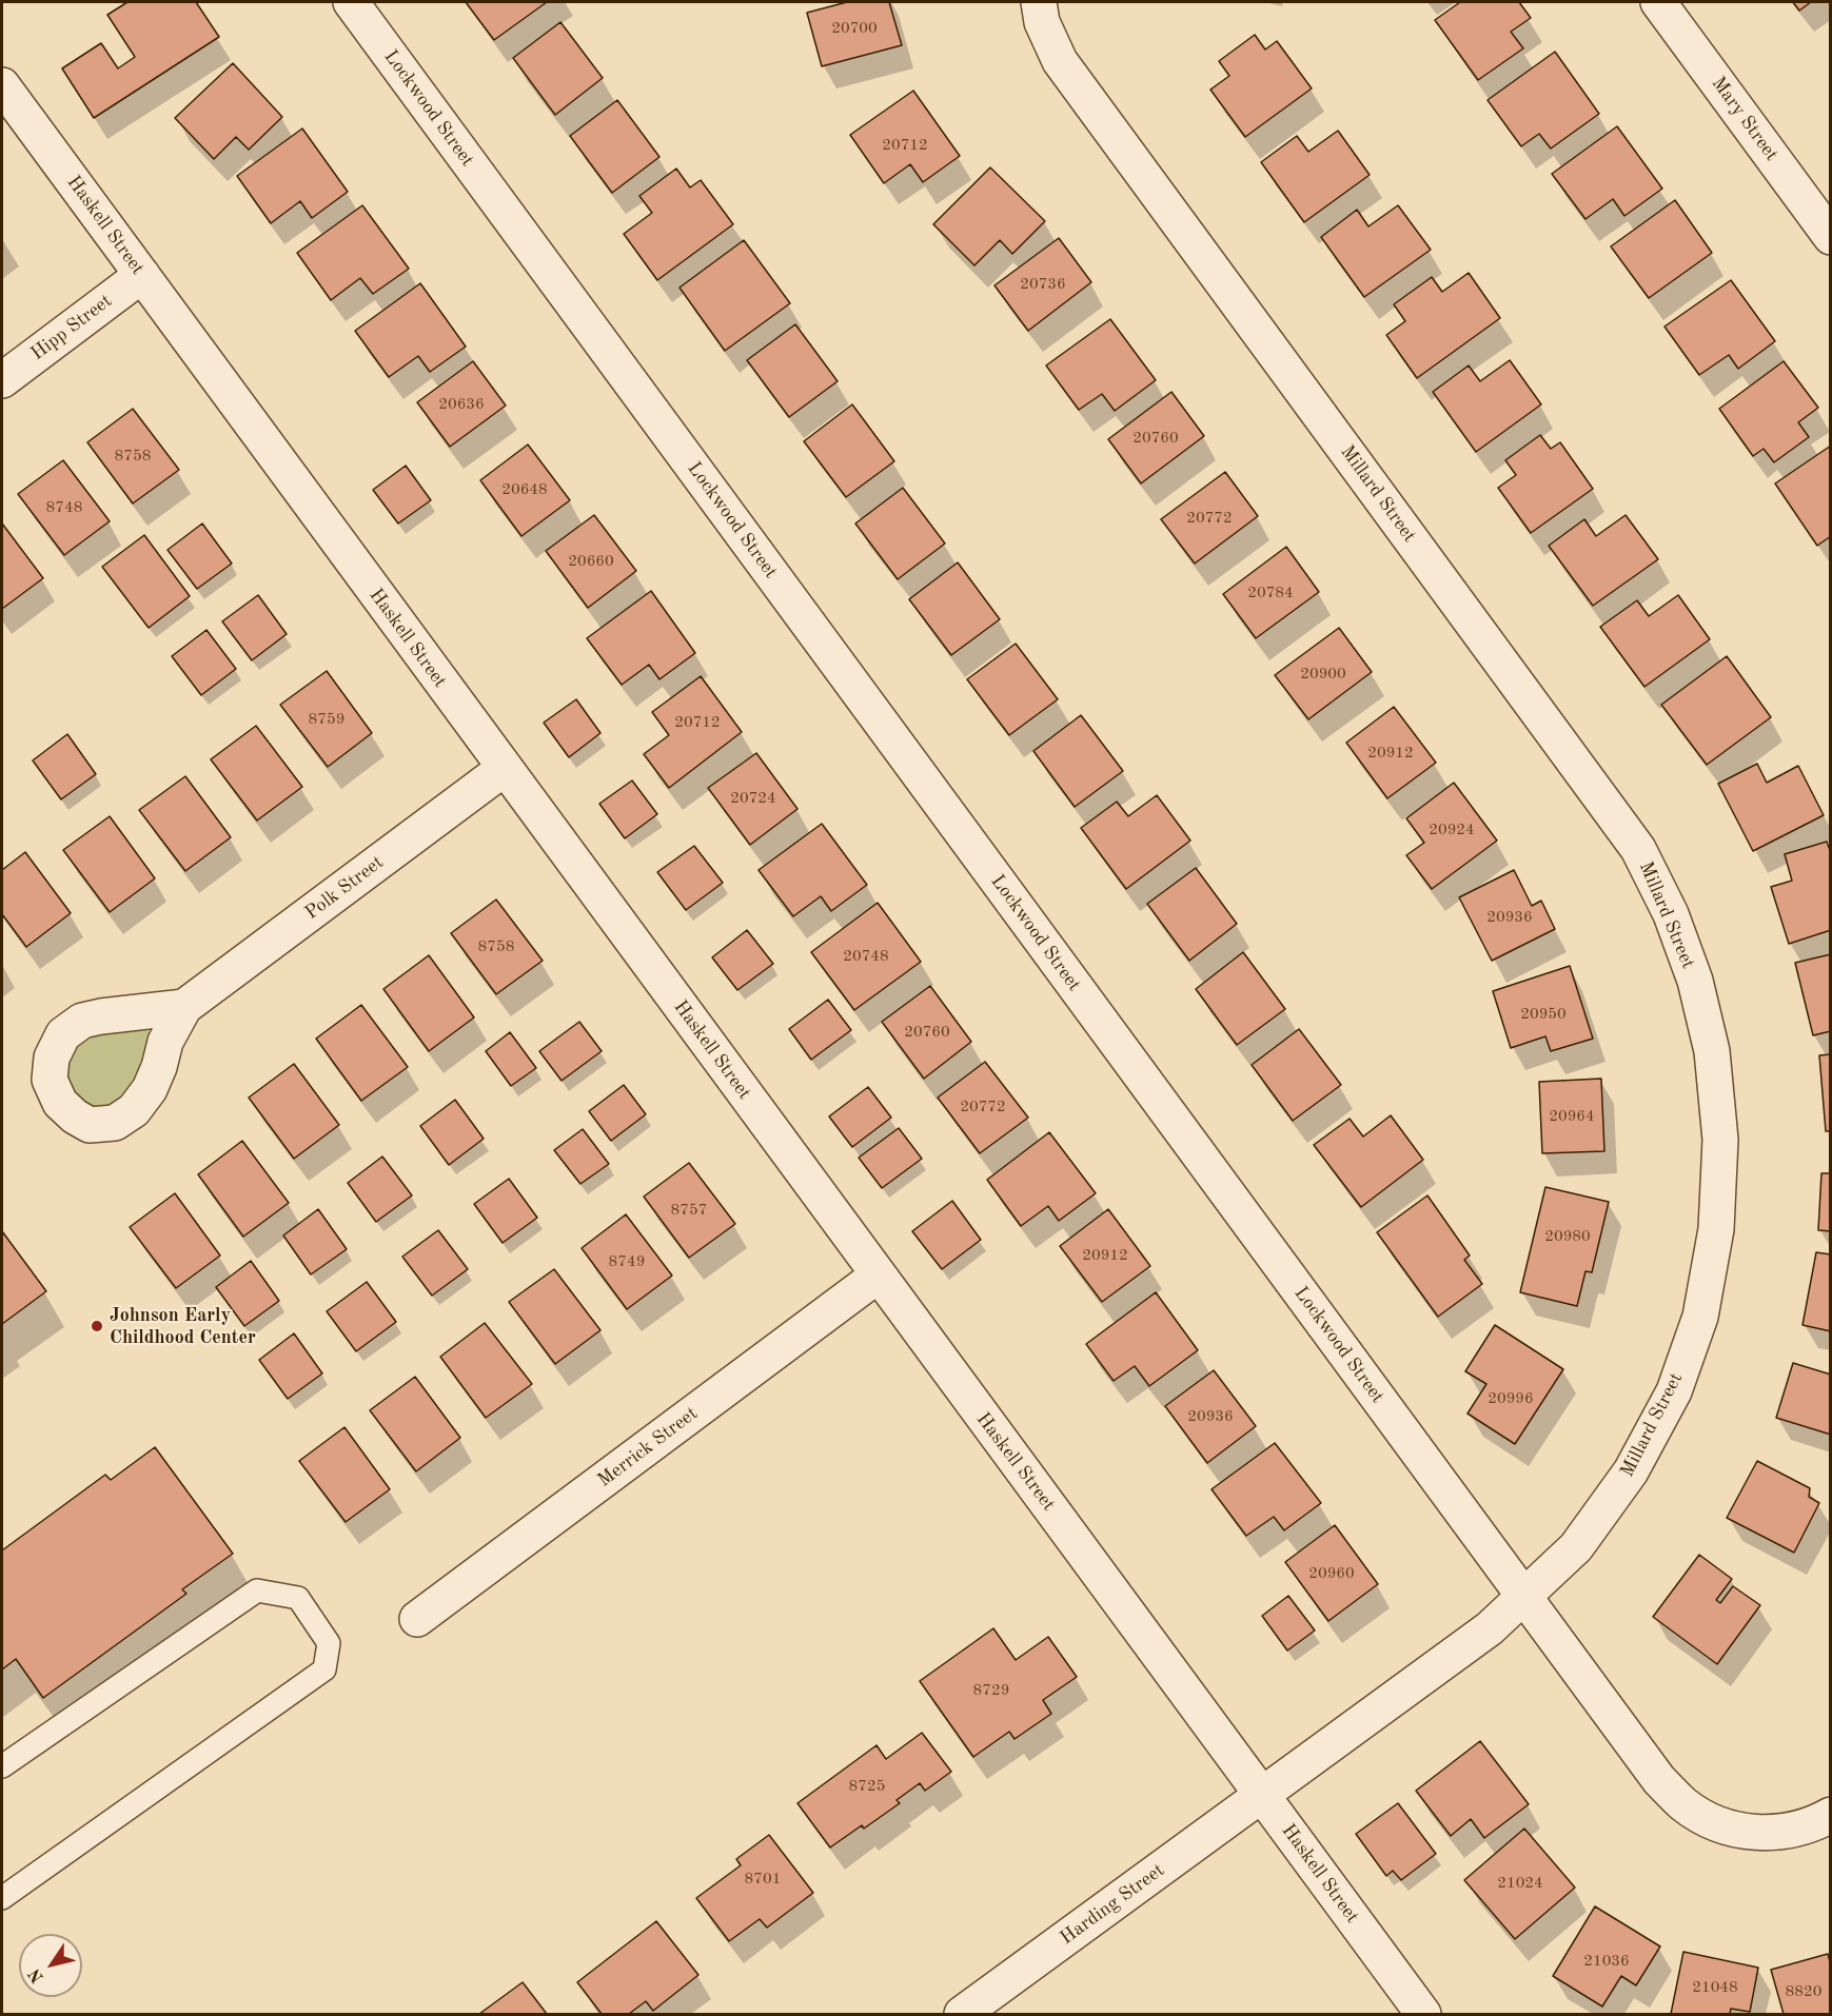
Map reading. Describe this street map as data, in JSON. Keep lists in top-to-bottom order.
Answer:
{
  "streets": {
    "street": [
      "Lockwood Street",
      "Mary Street",
      "Haskell Street",
      "Hipp Street",
      "Millard Street",
      "Polk Street",
      "Merrick Street",
      "Harding Street"
    ]
  },
  "crossings": [
    ["Lockwood Street", "Millard Street"],
    ["Haskell Street", "Hipp Street"],
    ["Haskell Street", "Millard Street"],
    ["Haskell Street", "Polk Street"],
    ["Haskell Street", "Merrick Street"],
    ["Haskell Street", "Harding Street"],
    ["Millard Street", "Harding Street"]
  ],
  "places": ["Johnson Early Childhood Center"],
  "house_numbers": [
    "20700",
    "20712",
    "20736",
    "20636",
    "20760",
    "8758",
    "20648",
    "8748",
    "20772",
    "20660",
    "20784",
    "20900",
    "8759",
    "20712",
    "20912",
    "20724",
    "20924",
    "20936",
    "8758",
    "20748",
    "20950",
    "20760",
    "20772",
    "20964",
    "8757",
    "20980",
    "20912",
    "8749",
    "20996",
    "20936",
    "20960",
    "8729",
    "8725",
    "8701",
    "21024",
    "21036",
    "21048",
    "8820"
  ],
  "north": "bottom left"
}
